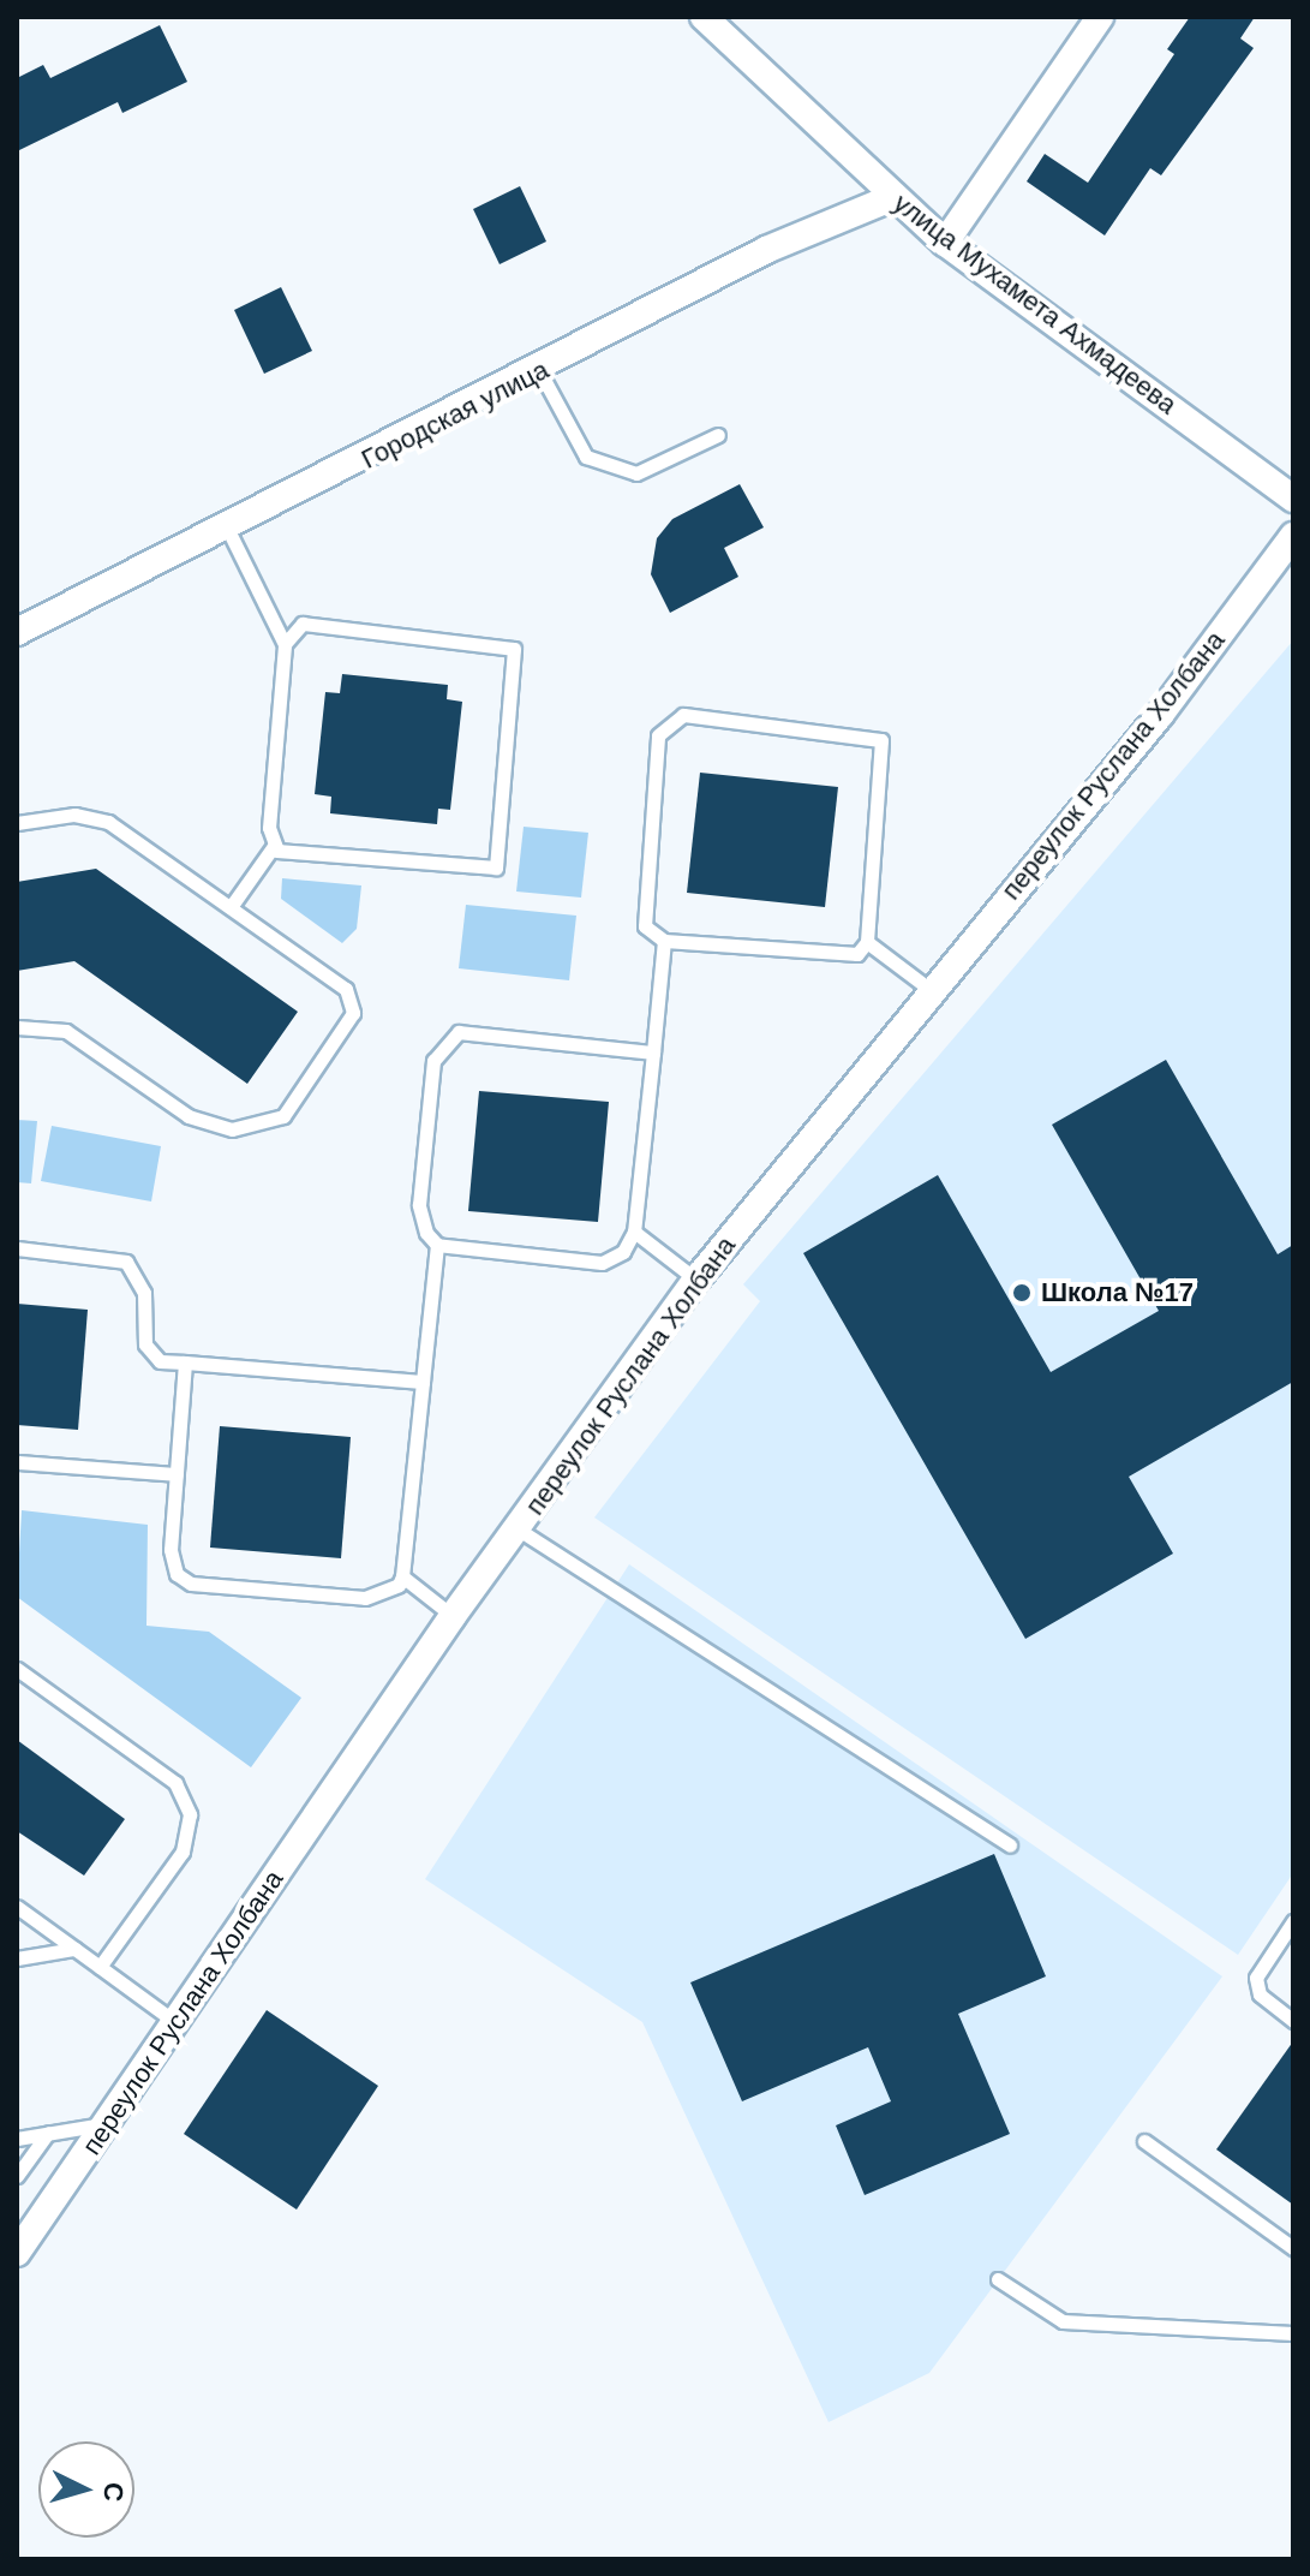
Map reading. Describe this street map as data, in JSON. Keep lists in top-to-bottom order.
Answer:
{
  "streets": {
    "street": ["улица Мухамета Ахмадеева", "Городская улица", "переулок Руслана Холбана"]
  },
  "crossings": [
    ["улица Мухамета Ахмадеева", "Городская улица"]
  ],
  "places": ["Школа №17"],
  "north": "right"
}
